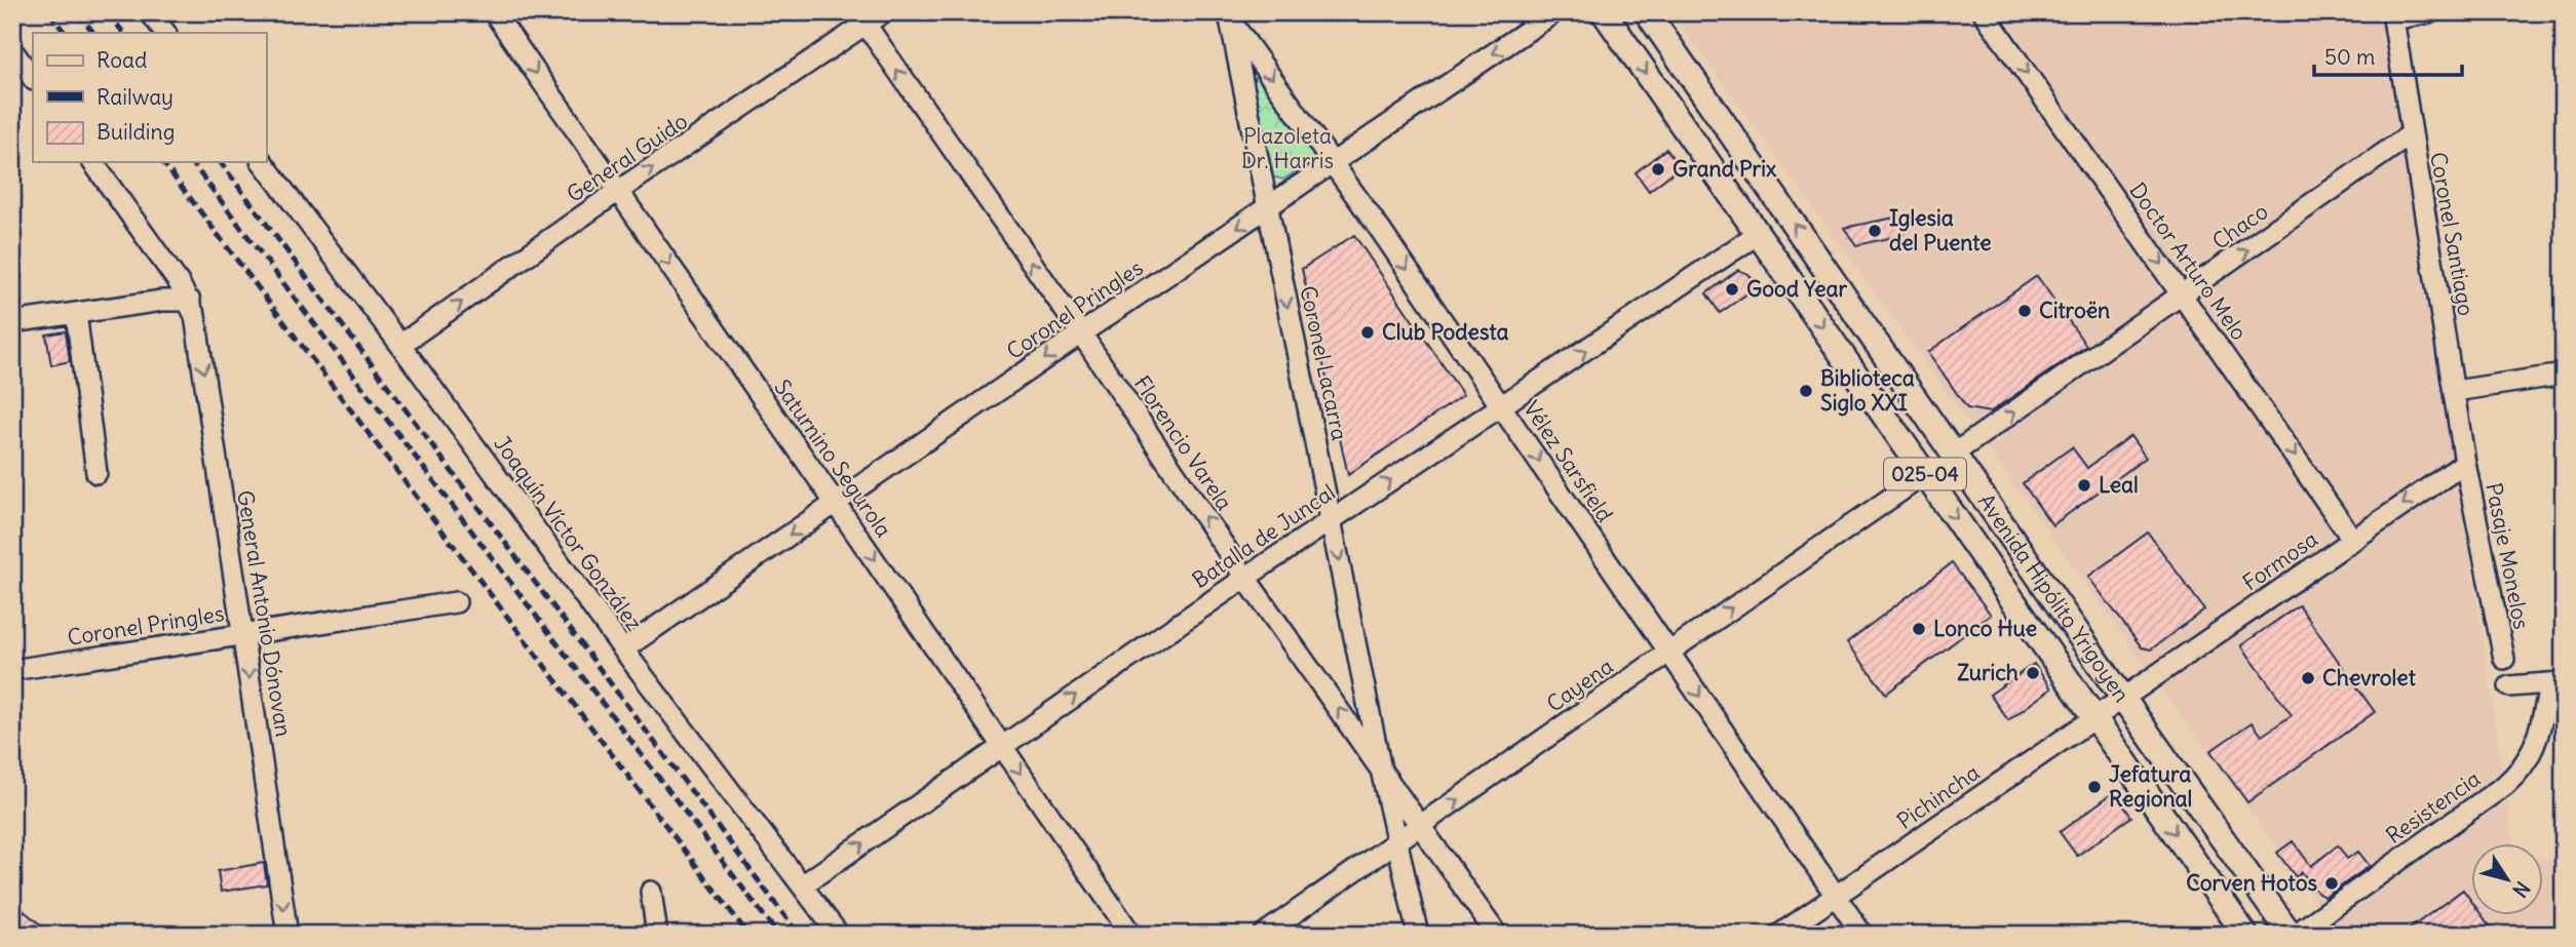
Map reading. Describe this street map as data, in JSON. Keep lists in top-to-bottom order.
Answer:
{
  "streets": {
    "main road": ["025-04", "Avenida Hipólito Yrigoyen"],
    "street": [
      "General Guido",
      "Chaco",
      "Coronel Santiago",
      "Doctor Arturo Melo",
      "Coronel Pringles",
      "Coronel Lacarra",
      "Florencio Varela",
      "Saturnino Segurola",
      "Vélez Sarsfield",
      "Joaquín Víctor González",
      "Batalla de Juncal",
      "Pasaje Monelos",
      "Formosa",
      "General Antonio Dónovan",
      "Cayena",
      "Pichincha",
      "Resistencia"
    ]
  },
  "crossings": [
    ["General Guido", "Florencio Varela"],
    ["General Guido", "Saturnino Segurola"],
    ["General Guido", "Joaquín Víctor González"],
    ["Chaco", "Coronel Santiago"],
    ["Chaco", "Doctor Arturo Melo"],
    ["Chaco", "Avenida Hipólito Yrigoyen"],
    ["Coronel Santiago", "Pasaje Monelos"],
    ["Coronel Santiago", "Formosa"],
    ["Doctor Arturo Melo", "Formosa"],
    ["Coronel Pringles", "Coronel Lacarra"],
    ["Coronel Pringles", "Florencio Varela"],
    ["Coronel Pringles", "Saturnino Segurola"],
    ["Coronel Pringles", "Vélez Sarsfield"],
    ["Coronel Pringles", "Joaquín Víctor González"],
    ["Coronel Pringles", "General Antonio Dónovan"],
    ["Coronel Lacarra", "Florencio Varela"],
    ["Coronel Lacarra", "Vélez Sarsfield"],
    ["Coronel Lacarra", "Batalla de Juncal"],
    ["Coronel Lacarra", "Cayena"],
    ["Florencio Varela", "Batalla de Juncal"],
    ["Florencio Varela", "Cayena"],
    ["Saturnino Segurola", "Batalla de Juncal"],
    ["Vélez Sarsfield", "Batalla de Juncal"],
    ["Vélez Sarsfield", "Cayena"],
    ["Vélez Sarsfield", "Pichincha"],
    ["Joaquín Víctor González", "Batalla de Juncal"],
    ["Batalla de Juncal", "Avenida Hipólito Yrigoyen"],
    ["Pasaje Monelos", "Formosa"],
    ["Formosa", "Avenida Hipólito Yrigoyen"],
    ["Formosa", "Pichincha"],
    ["Avenida Hipólito Yrigoyen", "Cayena"],
    ["Avenida Hipólito Yrigoyen", "Pichincha"],
    ["Avenida Hipólito Yrigoyen", "Resistencia"]
  ],
  "one_way": [
    "General Guido",
    "Chaco",
    "Doctor Arturo Melo",
    "Coronel Pringles",
    "Coronel Lacarra",
    "Florencio Varela",
    "Saturnino Segurola",
    "Vélez Sarsfield",
    "Batalla de Juncal",
    "General Antonio Dónovan",
    "Cayena"
  ],
  "parks": ["Plazoleta Dr. Harris"],
  "places": [
    "Grand Prix",
    "Iglesia del Puente",
    "Good Year",
    "Citroën",
    "Club Podesta",
    "Biblioteca Siglo XXI",
    "Leal",
    "Lonco Hue",
    "Zurich",
    "Chevrolet",
    "Jefatura Regional",
    "Corven Hotos"
  ],
  "legend": ["Road", "Railway", "Building"],
  "scale_bar": "50 m",
  "north": "bottom right"
}
